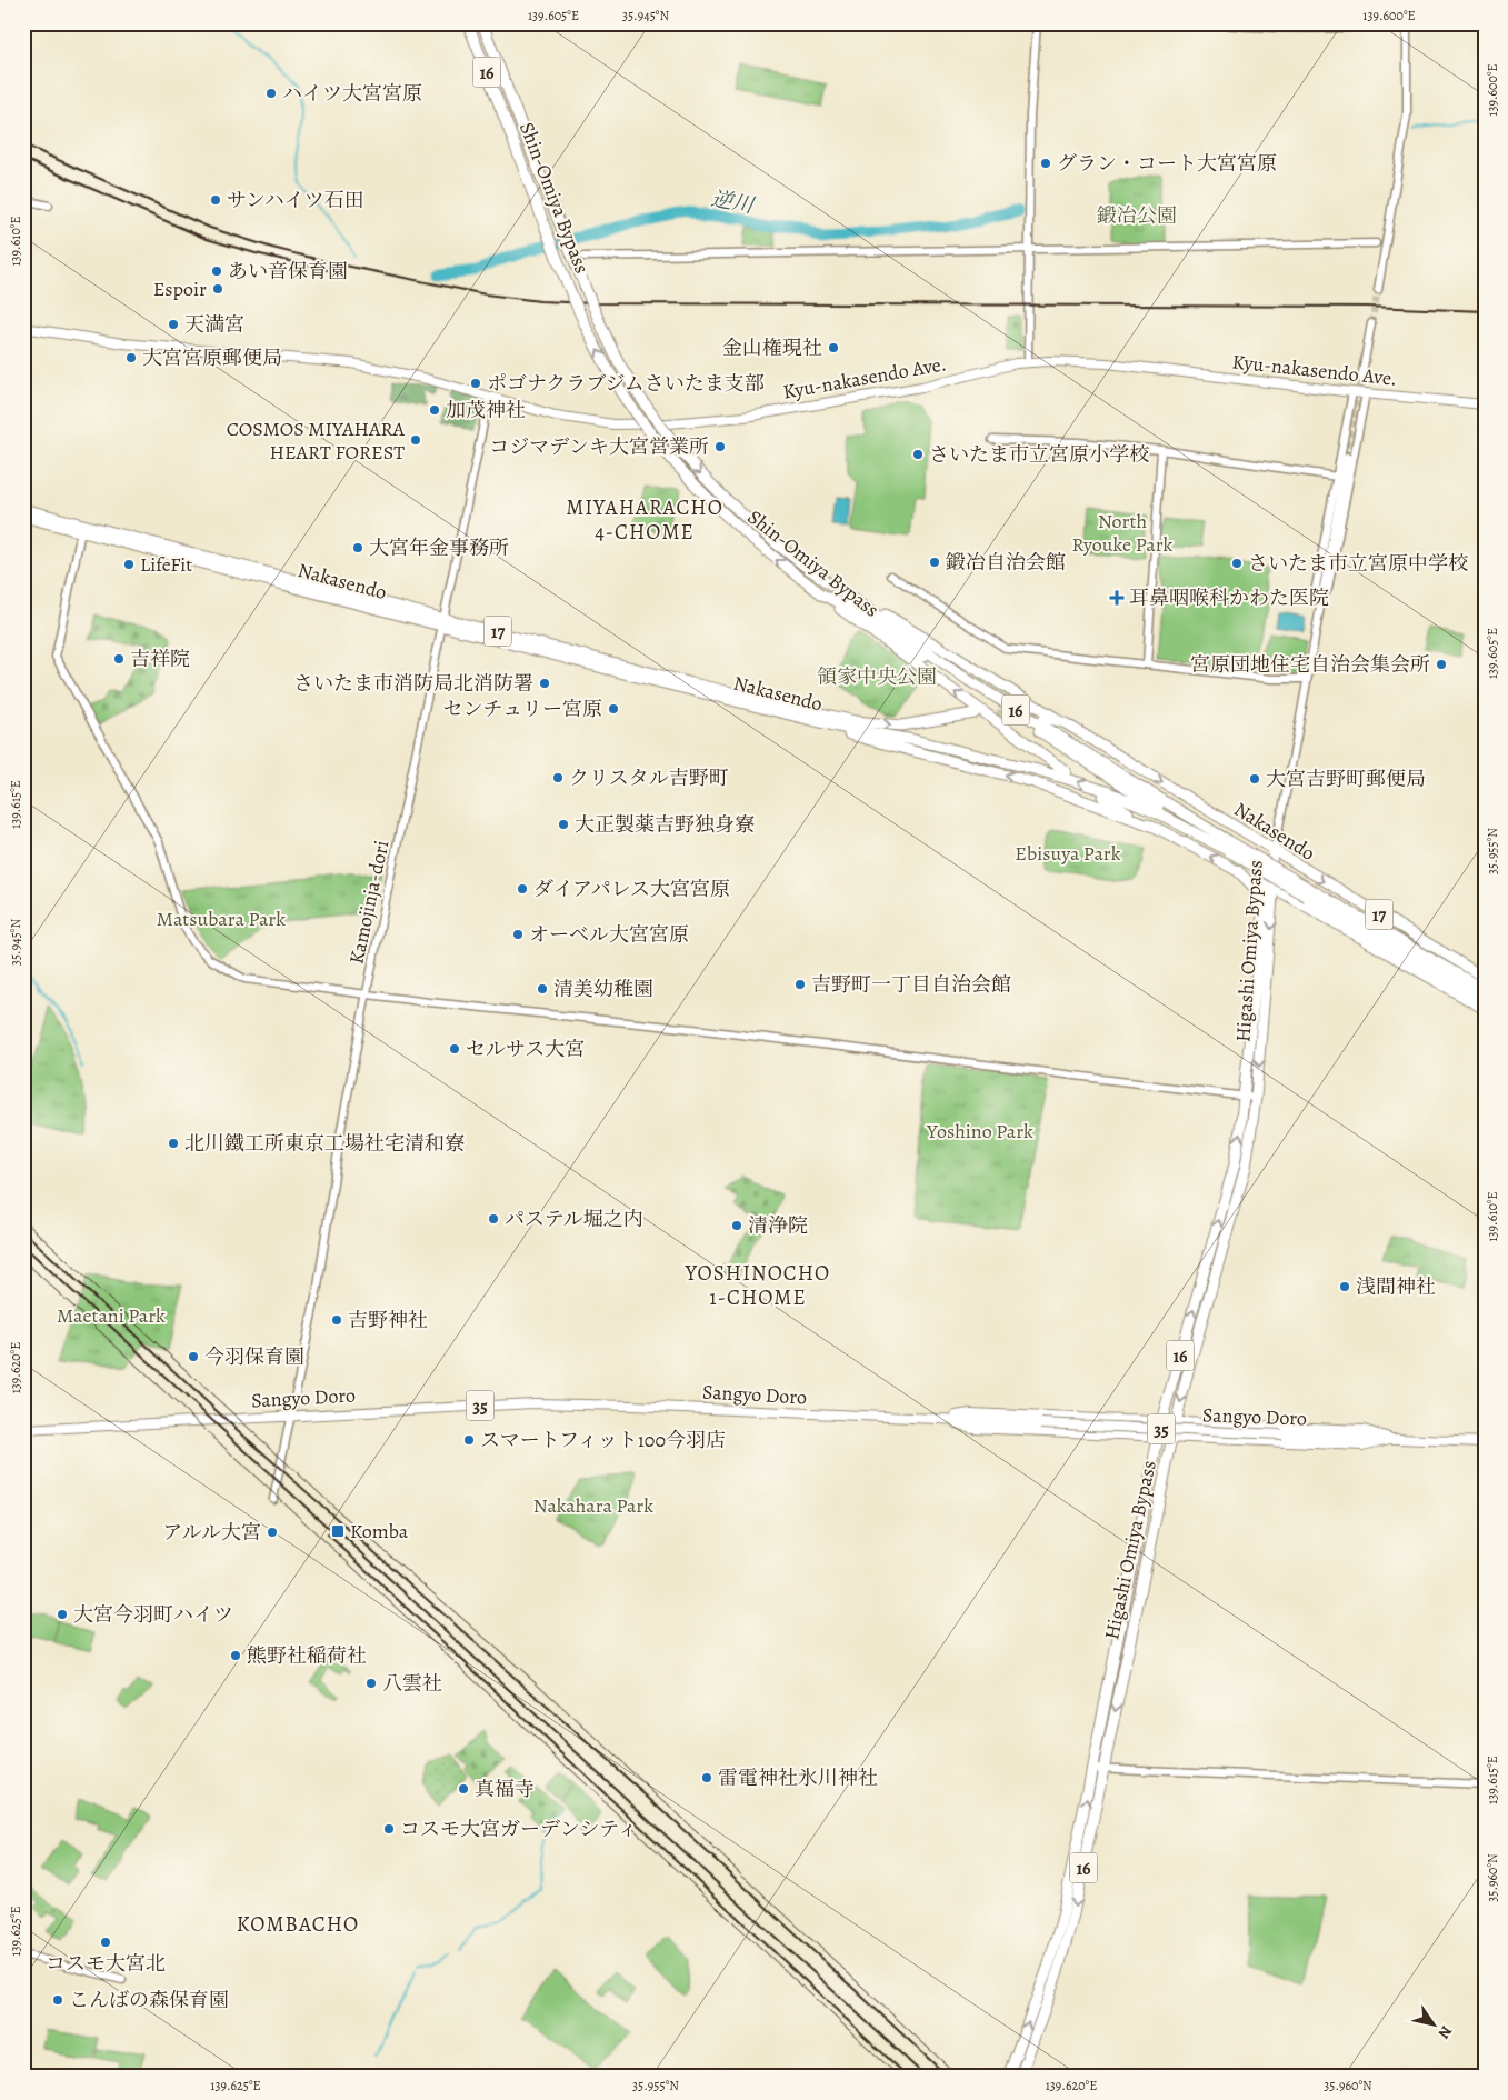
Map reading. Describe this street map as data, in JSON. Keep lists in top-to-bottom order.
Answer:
{
  "streets": {
    "highway": [
      "16",
      "Shin-Omiya Bypass",
      "Nakasendo",
      "17",
      "Higashi Omiya Bypass"
    ],
    "main road": ["Kyu-nakasendo Ave.", "Sangyo Doro", "35"],
    "street": ["Kamojinja-dori"]
  },
  "crossings": [
    ["16", "Shin-Omiya Bypass"],
    ["16", "Nakasendo"],
    ["16", "Higashi Omiya Bypass"],
    ["Shin-Omiya Bypass", "Nakasendo"],
    ["Kyu-nakasendo Ave.", "Kamojinja-dori"],
    ["Nakasendo", "17"],
    ["Nakasendo", "Kamojinja-dori"],
    ["Nakasendo", "Higashi Omiya Bypass"],
    ["Kamojinja-dori", "Sangyo Doro"],
    ["Higashi Omiya Bypass", "35"],
    ["Sangyo Doro", "35"]
  ],
  "districts": ["MIYAHARACHO 4-CHOME", "YOSHINOCHO 1-CHOME", "KOMBACHO"],
  "water": ["逆川"],
  "parks": [
    "鍛冶公園",
    "North Ryouke Park",
    "領家中央公園",
    "Ebisuya Park",
    "Matsubara Park",
    "Yoshino Park",
    "Maetani Park",
    "Nakahara Park"
  ],
  "places": {
    "other": [
      "ハイツ大宮宮原",
      "グラン・コート大宮宮原",
      "サンハイツ石田",
      "あい音保育園",
      "Espoir",
      "天満宮",
      "金山権現社",
      "大宮宮原郵便局",
      "ポゴナクラブジムさいたま支部",
      "加茂神社",
      "COSMOS MIYAHARA HEART FOREST",
      "コジマデンキ大宮営業所",
      "さいたま市立宮原小学校",
      "大宮年金事務所",
      "鍛冶自治会館",
      "さいたま市立宮原中学校",
      "LifeFit",
      "吉祥院",
      "宮原団地住宅自治会集会所",
      "さいたま市消防局北消防署",
      "センチュリー宮原",
      "クリスタル吉野町",
      "大宮吉野町郵便局",
      "大正製薬吉野独身寮",
      "ダイアパレス大宮宮原",
      "オーベル大宮宮原",
      "吉野町一丁目自治会館",
      "清美幼稚園",
      "セルサス大宮",
      "北川鐵工所東京工場社宅清和寮",
      "パステル堀之内",
      "清浄院",
      "浅間神社",
      "吉野神社",
      "今羽保育園",
      "スマートフィット100今羽店",
      "アルル大宮",
      "大宮今羽町ハイツ",
      "熊野社稲荷社",
      "八雲社",
      "雷電神社氷川神社",
      "真福寺",
      "コスモ大宮ガーデンシティ",
      "コスモ大宮北",
      "こんばの森保育園"
    ],
    "health": ["耳鼻咽喉科かわた医院"],
    "transit": ["Komba"]
  },
  "north": "bottom right",
  "coordinates": [
    "139.605°E",
    "35.945°N",
    "139.600°E",
    "139.610°E",
    "139.615°E",
    "35.955°N",
    "139.620°E",
    "35.960°N",
    "139.625°E"
  ]
}
